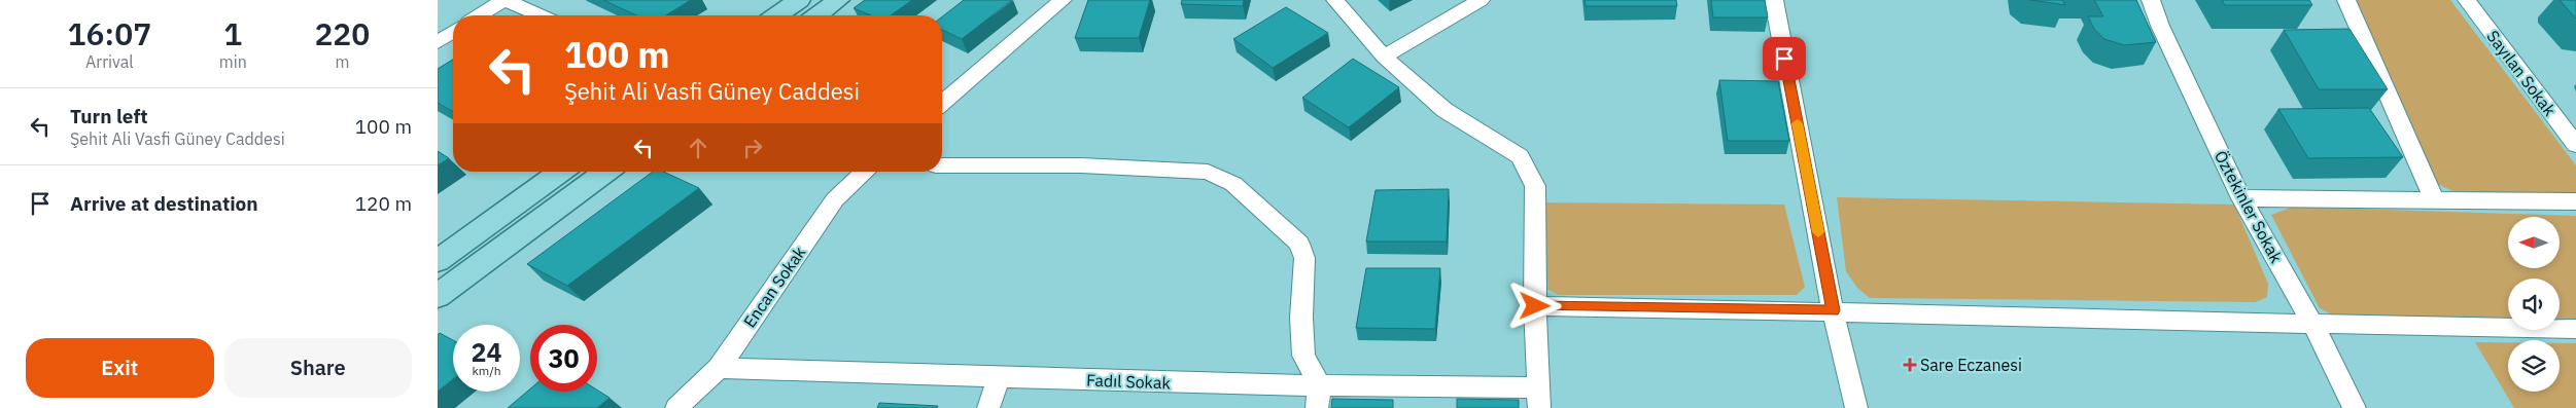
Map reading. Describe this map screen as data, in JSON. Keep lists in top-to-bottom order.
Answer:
{
  "streets": {
    "street": [
      "Sayılan Sokak",
      "Öztekinler Sokak",
      "Encan Sokak",
      "Fadıl Sokak"
    ]
  },
  "crossings": [
    ["Encan Sokak", "Fadıl Sokak"]
  ],
  "places": {
    "health": ["Sare Eczanesi"]
  },
  "north": "left",
  "page": {
    "eta": [
      "16:07",
      "Arrival",
      "1",
      "min",
      "220",
      "m"
    ],
    "turn": ["100 m", "Şehit Ali Vasfi Güney Caddesi"],
    "list": [
      {
        "name": "Turn left",
        "note": "Şehit Ali Vasfi Güney Caddesi",
        "value": "100 m"
      },
      {
        "name": "Arrive at destination",
        "value": "120 m"
      }
    ],
    "speed": "24 km/h",
    "limit": "30",
    "buttons": ["Exit", "Share"]
  }
}
